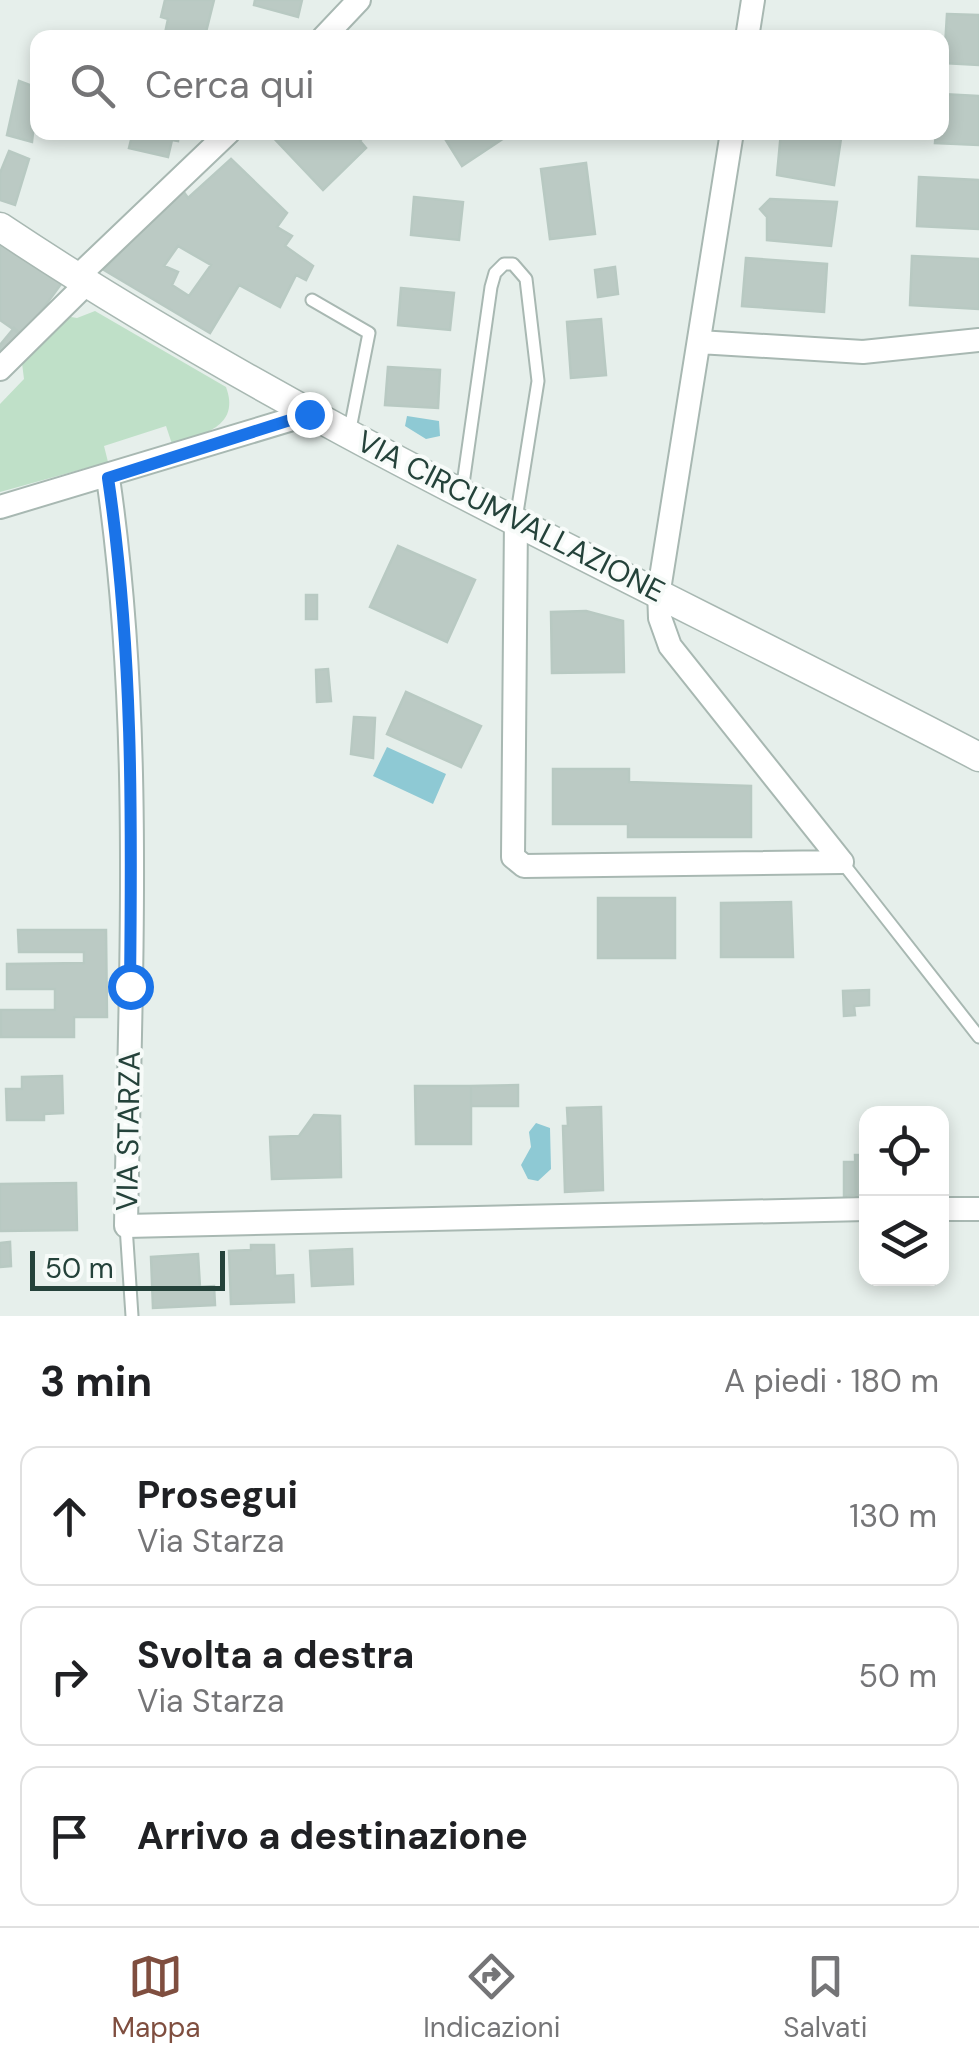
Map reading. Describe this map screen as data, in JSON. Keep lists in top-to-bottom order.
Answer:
{
  "streets": {
    "street": ["VIA CIRCUMVALLAZIONE", "VIA STARZA"]
  },
  "scale_bar": "50 m",
  "page": {
    "search": "Cerca qui",
    "scale": "50 m",
    "heading": ["3 min", "A piedi · 180 m"],
    "list": [
      ["Prosegui", "Via Starza", "130 m"],
      ["Svolta a destra", "Via Starza", "50 m"],
      "Arrivo a destinazione"
    ],
    "nav": ["Mappa", "Indicazioni", "Salvati"]
  }
}
